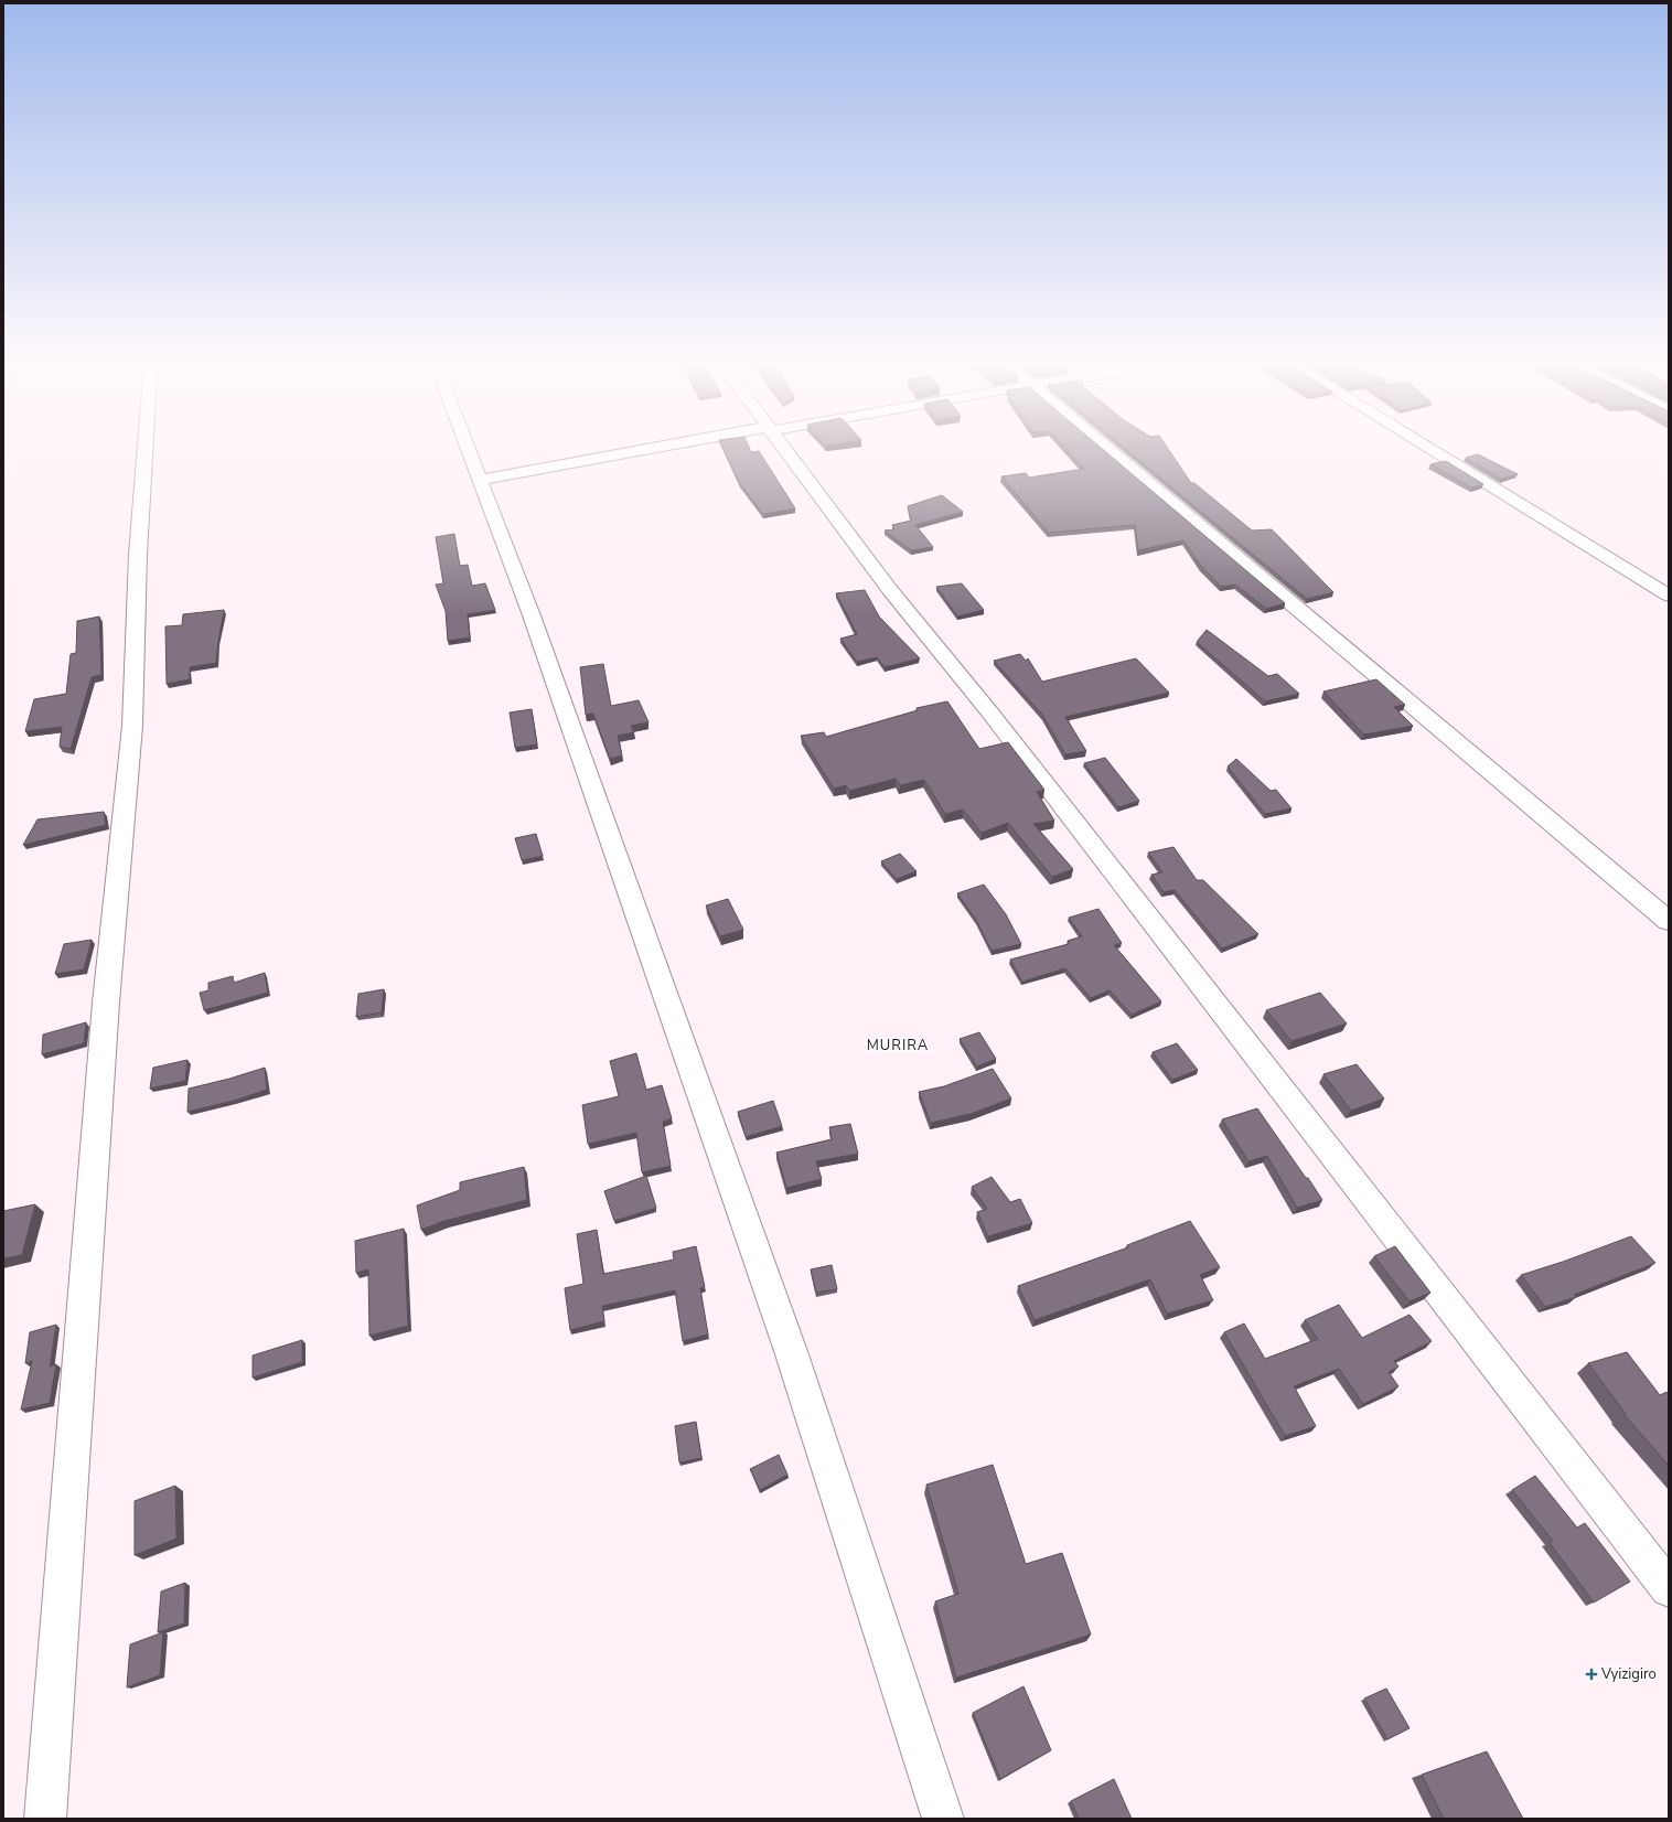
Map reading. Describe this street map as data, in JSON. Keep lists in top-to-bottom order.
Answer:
{
  "districts": ["MURIRA"],
  "places": {
    "health": ["Vyizigiro"]
  }
}
